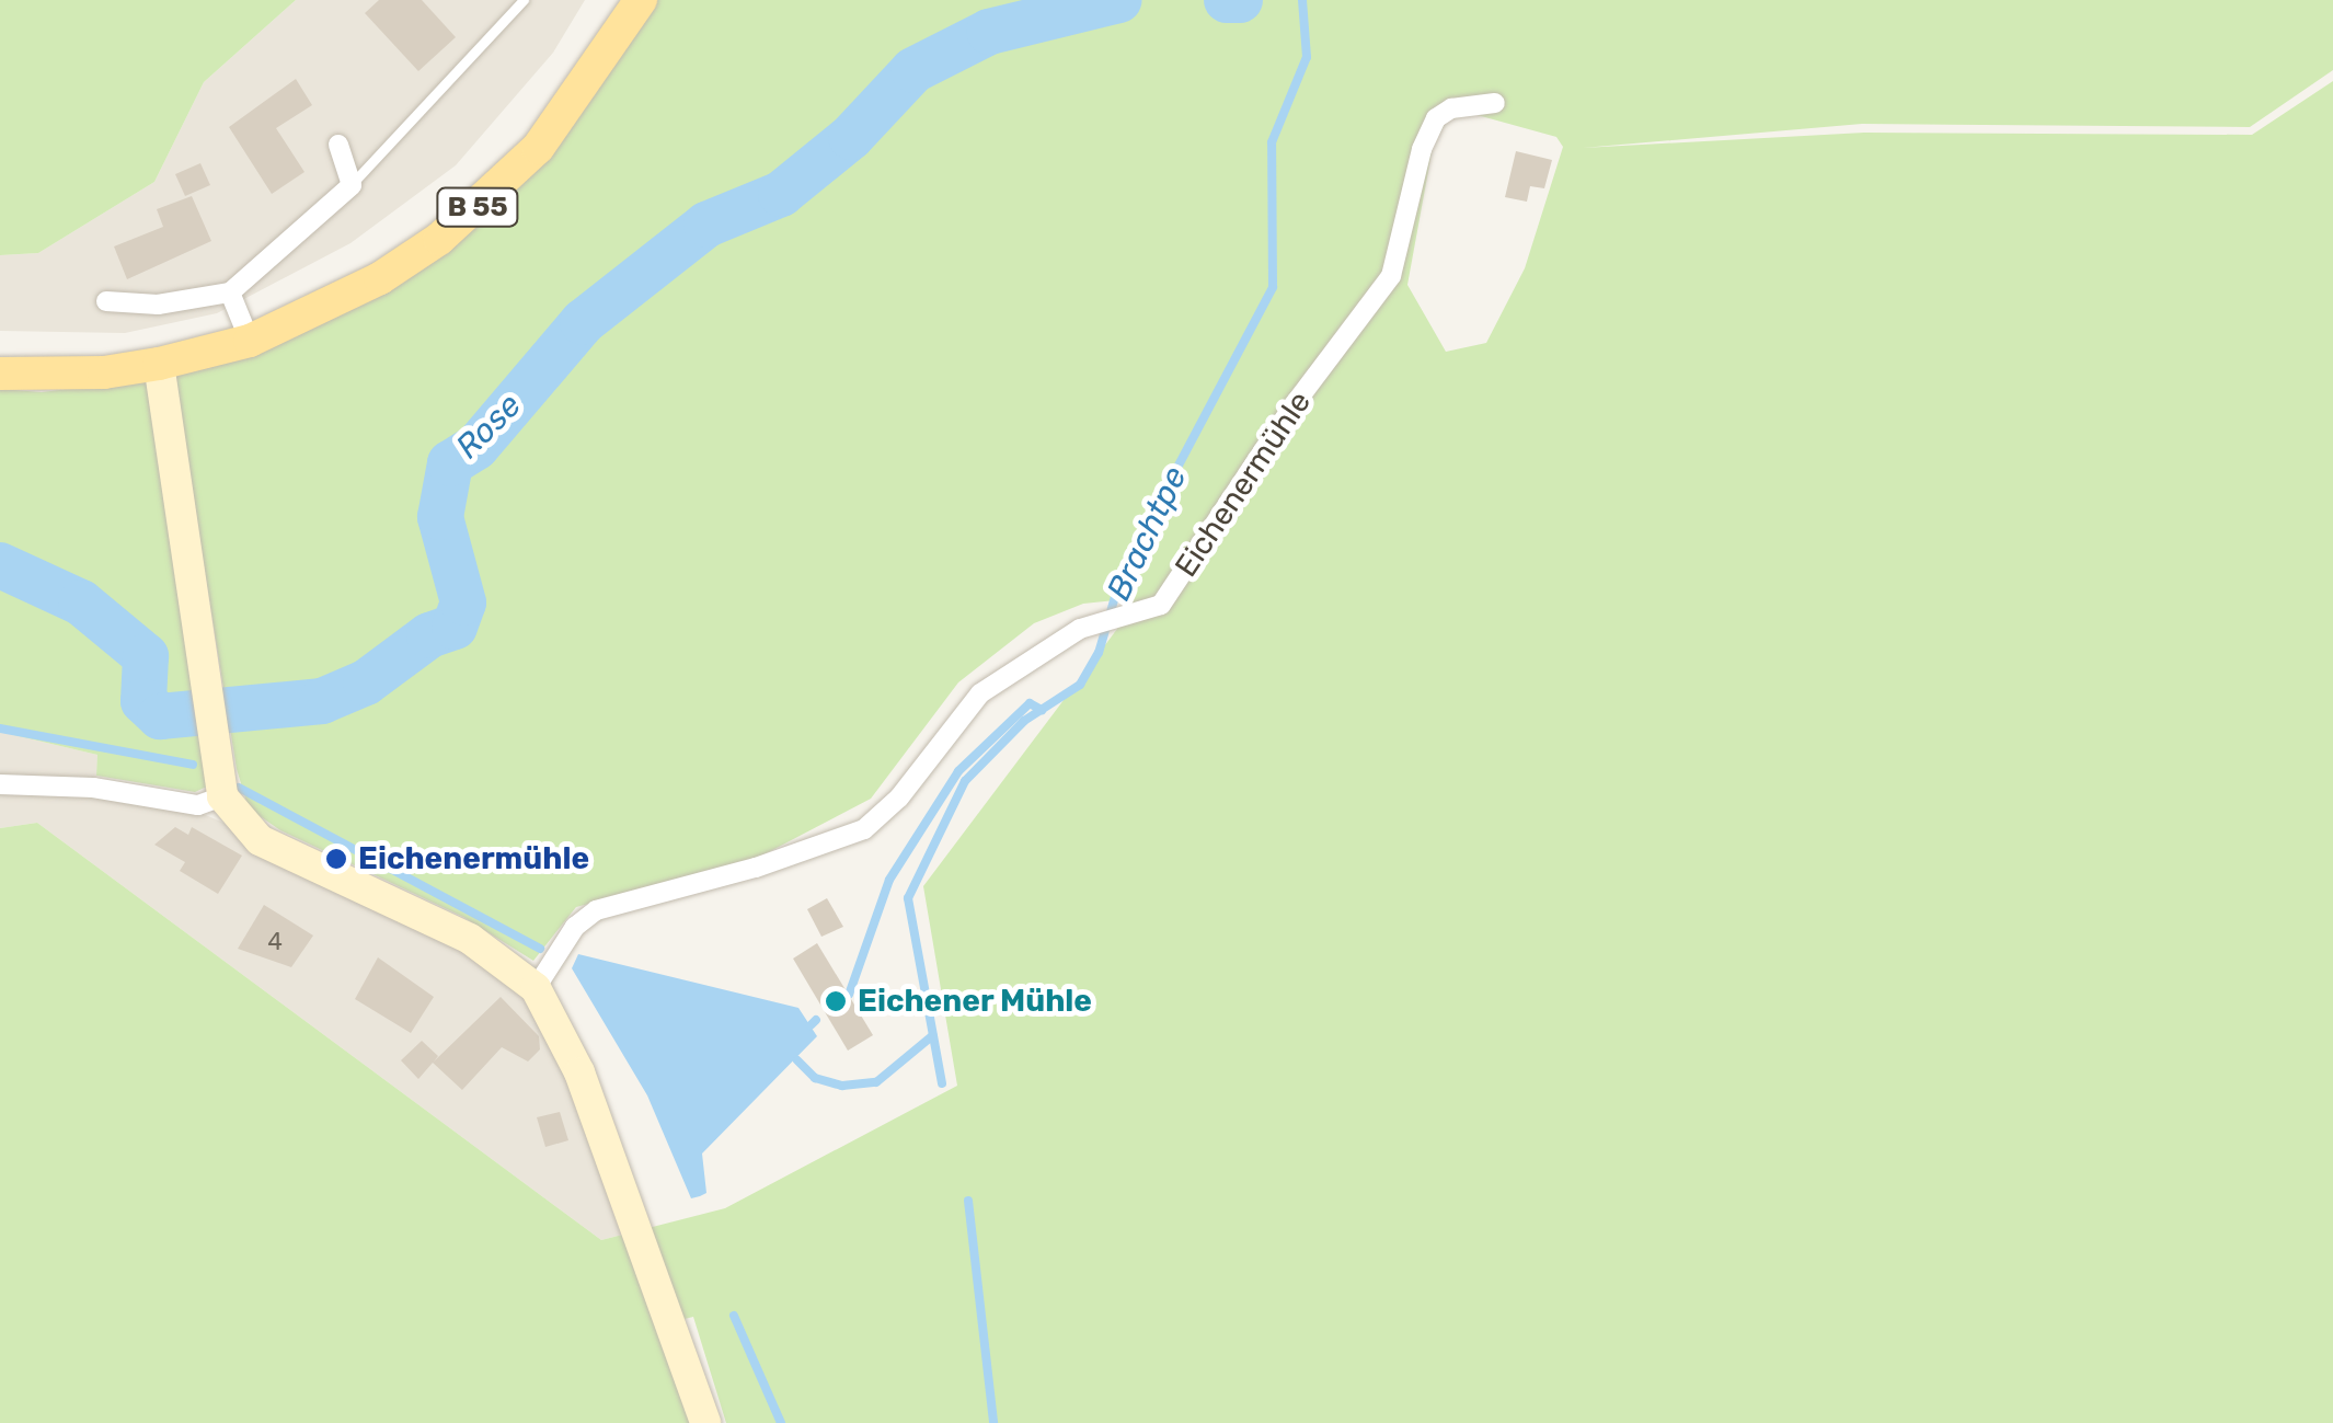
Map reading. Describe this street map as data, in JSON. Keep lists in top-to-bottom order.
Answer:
{
  "streets": {
    "main road": ["B 55"],
    "street": ["Eichenermühle"]
  },
  "water": ["Rose", "Brachtpe"],
  "places": ["Eichenermühle", "Eichener Mühle"],
  "house_numbers": ["4"]
}
